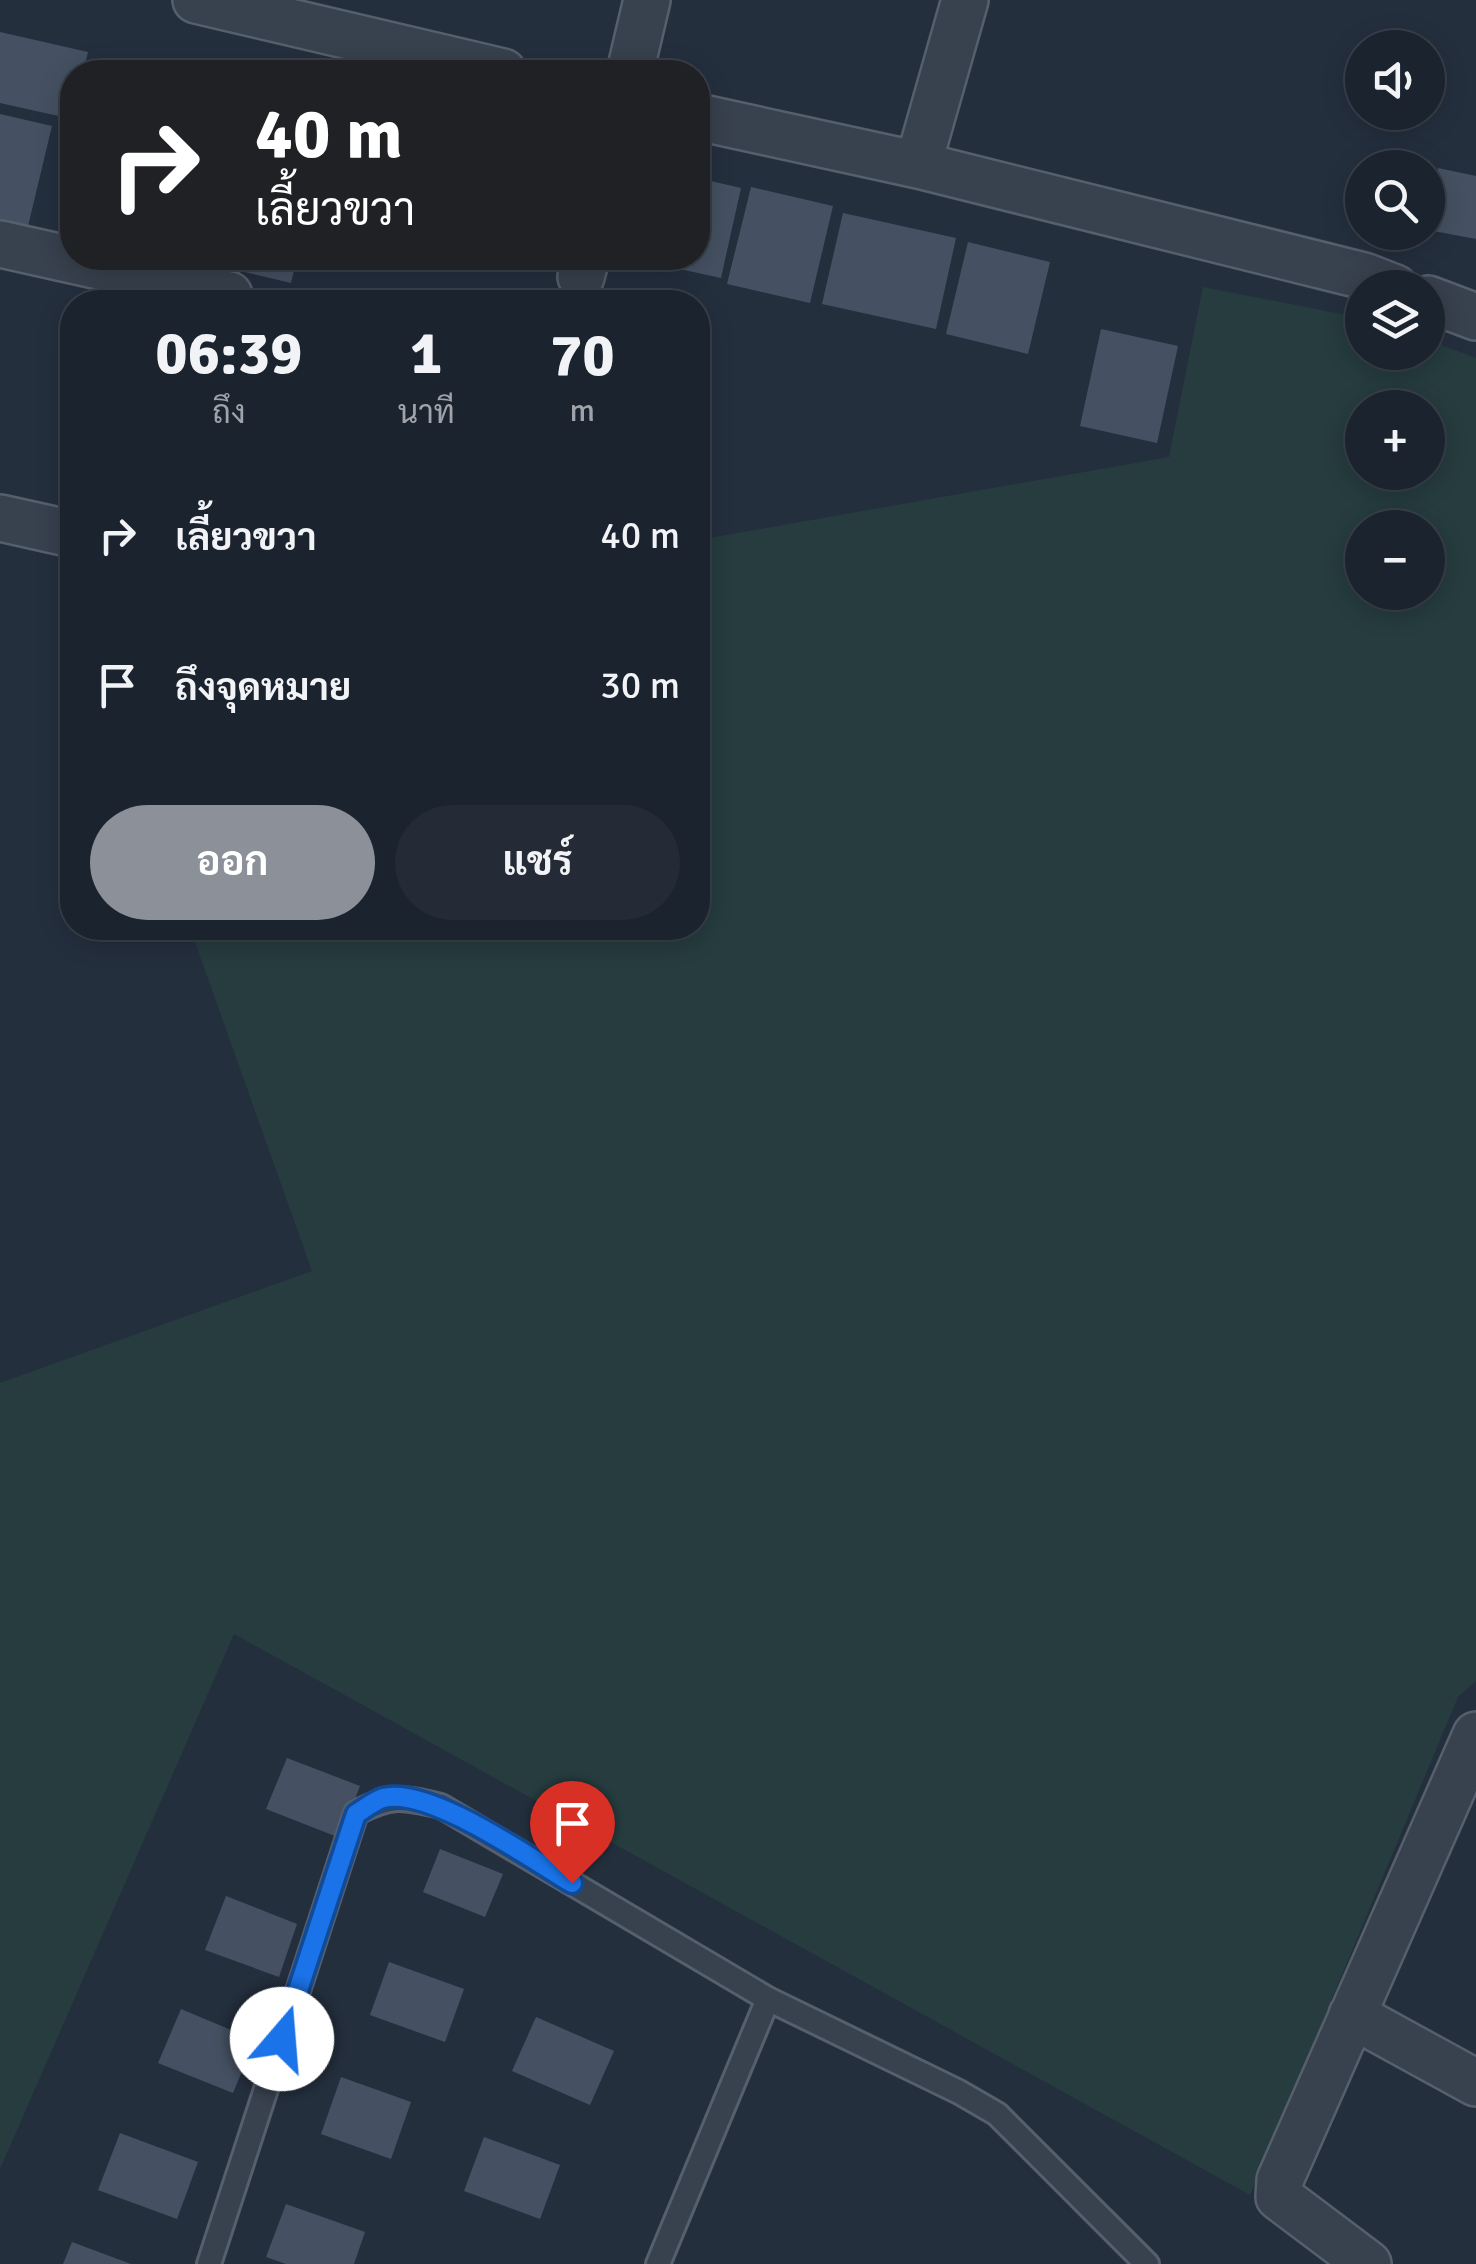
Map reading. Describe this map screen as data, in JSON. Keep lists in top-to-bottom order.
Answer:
{
  "page": {
    "map_buttons": ["+", "−"],
    "turn": ["40 m", "เลี้ยวขวา"],
    "eta": [
      "06:39",
      "ถึง",
      "1",
      "นาที",
      "70",
      "m"
    ],
    "list": [
      {
        "name": "เลี้ยวขวา",
        "value": "40 m"
      },
      {
        "name": "ถึงจุดหมาย",
        "value": "30 m"
      }
    ],
    "buttons": ["ออก", "แชร์"]
  }
}
